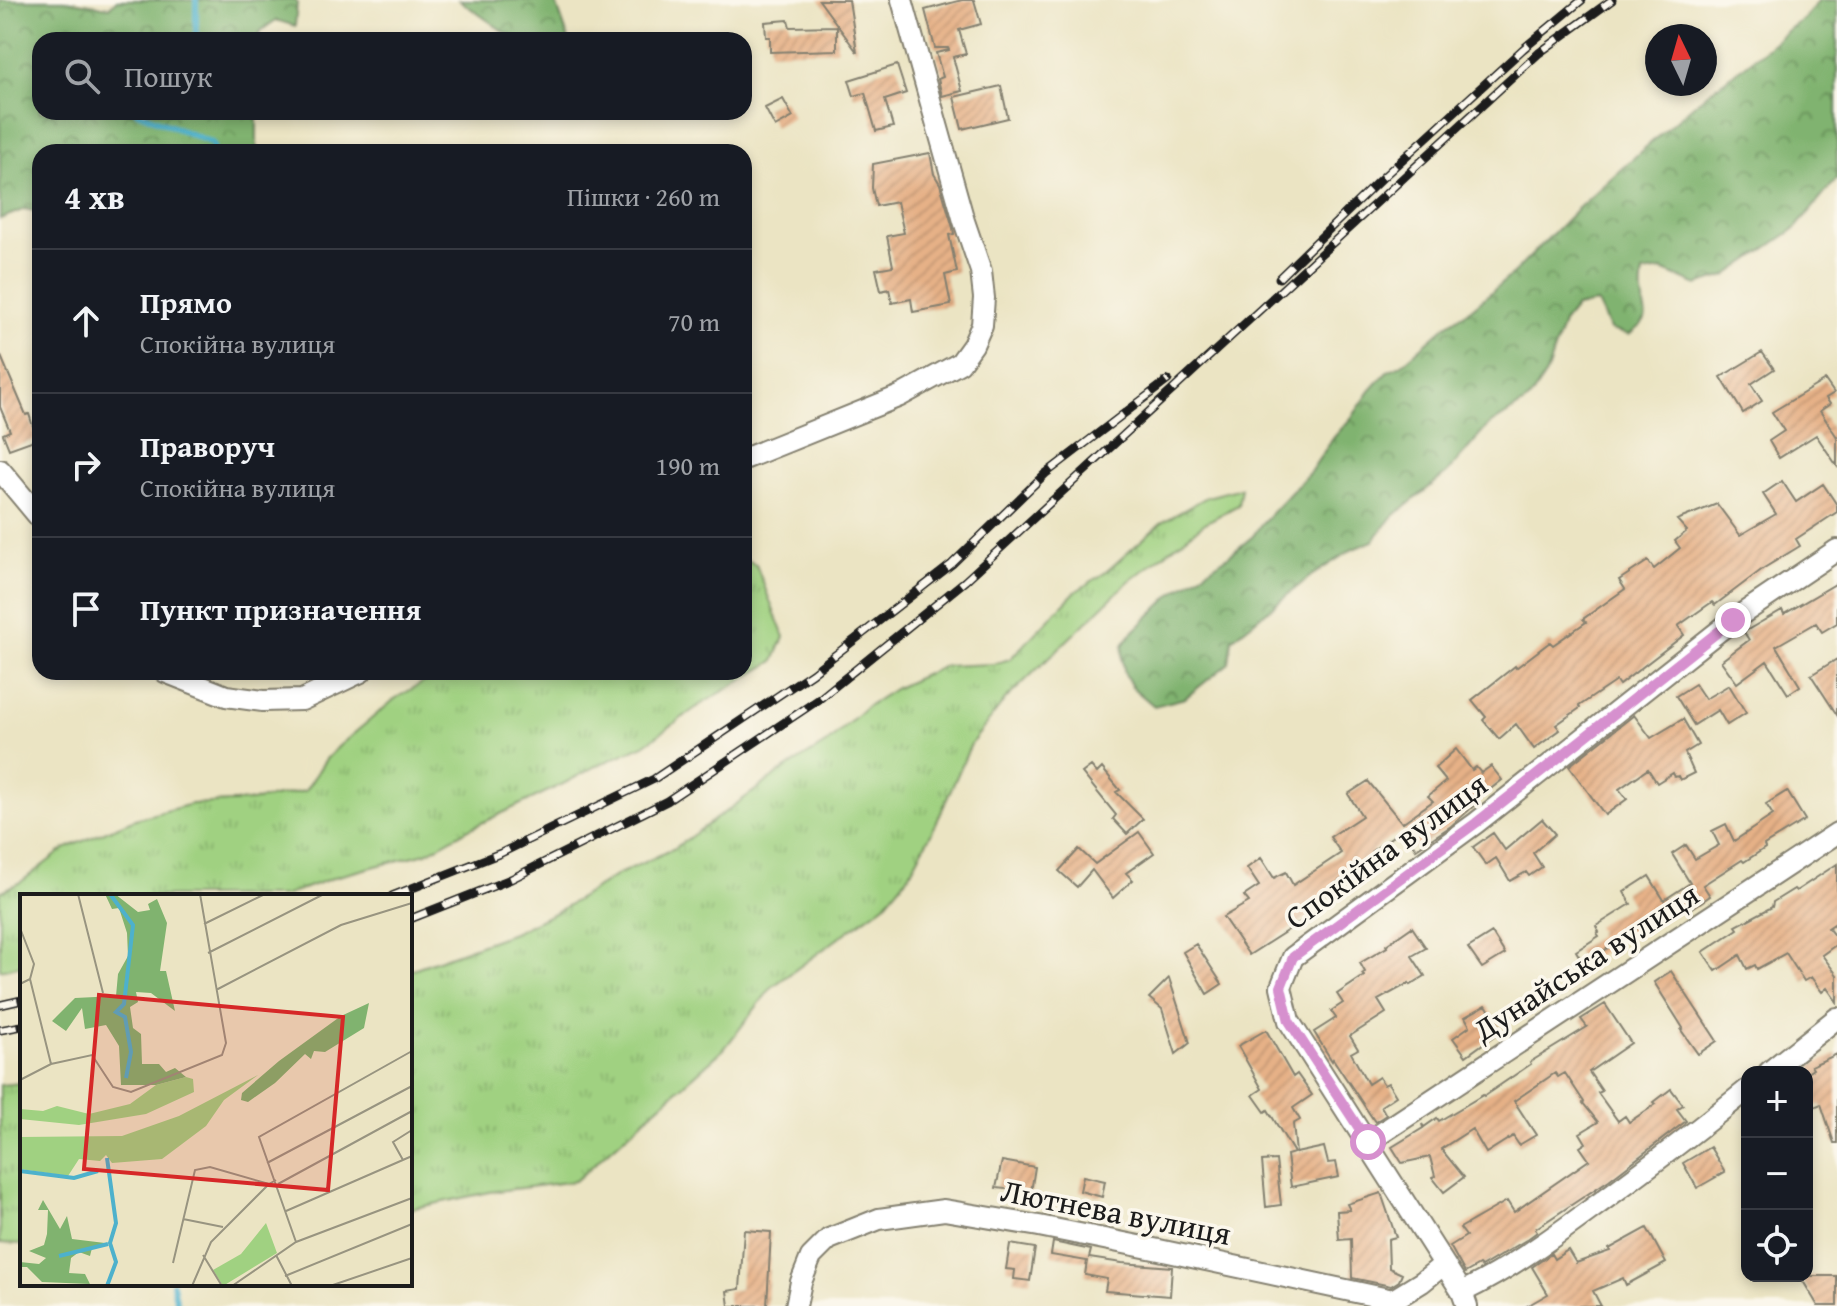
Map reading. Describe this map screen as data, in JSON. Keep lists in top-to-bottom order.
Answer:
{
  "streets": {
    "street": ["Спокійна вулиця", "Дунайська вулиця", "Лютнева вулиця"]
  },
  "crossings": [
    ["Спокійна вулиця", "Дунайська вулиця"],
    ["Спокійна вулиця", "Лютнева вулиця"]
  ],
  "north": "top",
  "page": {
    "search": "Пошук",
    "heading": ["4 хв", "Пішки · 260 m"],
    "list": [
      ["Прямо", "Спокійна вулиця", "70 m"],
      ["Праворуч", "Спокійна вулиця", "190 m"],
      "Пункт призначення"
    ],
    "map_buttons": ["+", "−"]
  }
}
